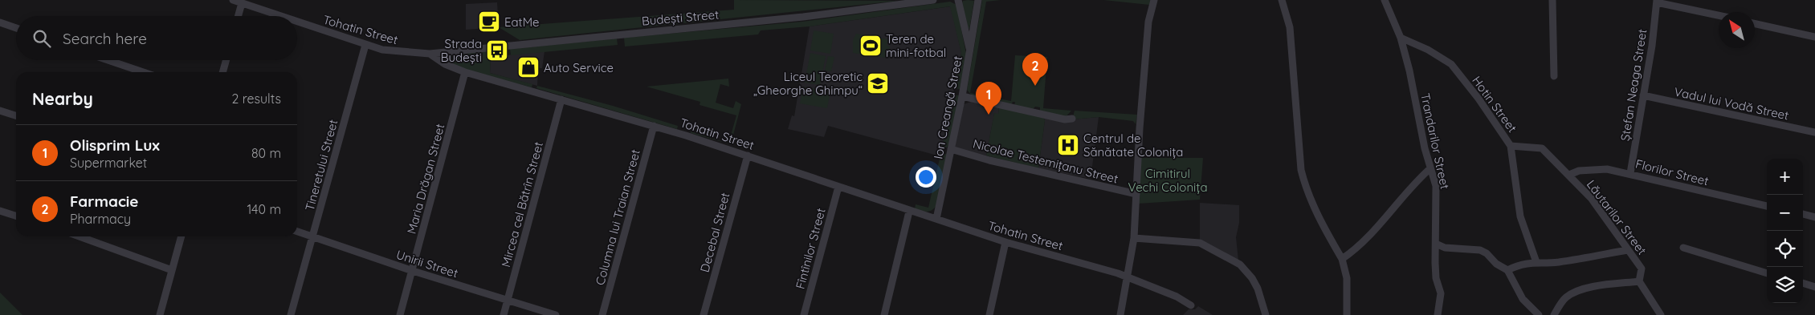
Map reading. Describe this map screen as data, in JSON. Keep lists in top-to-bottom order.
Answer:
{
  "streets": {
    "street": [
      "Budești Street",
      "Tohatin Street",
      "Ștefan Neaga Street",
      "Vadul lui Vodă Street",
      "Hotin Street",
      "Ion Creangă Street",
      "Trandarilor Street",
      "Nicolae Testemițanu Street",
      "Tineretului Street",
      "Florilor Street",
      "Maria Drăgan Street",
      "Mircea cel Bătrîn Street",
      "Columna lui Traian Street",
      "Lăutarilor Street",
      "Decebal Street",
      "Fîntînilor Street",
      "Unirii Street"
    ]
  },
  "crossings": [
    ["Budești Street", "Tohatin Street"],
    ["Tohatin Street", "Ion Creangă Street"],
    ["Tohatin Street", "Tineretului Street"],
    ["Tohatin Street", "Maria Drăgan Street"],
    ["Tohatin Street", "Mircea cel Bătrîn Street"],
    ["Tohatin Street", "Columna lui Traian Street"],
    ["Tohatin Street", "Decebal Street"],
    ["Tohatin Street", "Fîntînilor Street"],
    ["Ștefan Neaga Street", "Vadul lui Vodă Street"],
    ["Ștefan Neaga Street", "Florilor Street"],
    ["Hotin Street", "Trandarilor Street"],
    ["Hotin Street", "Lăutarilor Street"],
    ["Ion Creangă Street", "Nicolae Testemițanu Street"],
    ["Tineretului Street", "Unirii Street"],
    ["Florilor Street", "Lăutarilor Street"],
    ["Maria Drăgan Street", "Unirii Street"],
    ["Mircea cel Bătrîn Street", "Unirii Street"]
  ],
  "parks": ["Cimitirul Vechi Colonița"],
  "places": {
    "cafe": ["EatMe"],
    "sports": ["Teren de mini-fotbal"],
    "bus stop": ["Strada Budești"],
    "shop": ["Auto Service"],
    "school or university": ["Liceul Teoretic „Gheorghe Ghimpu“"],
    "hospital": ["Centrul de Sănătate Colonița"]
  },
  "north": "top left",
  "page": {
    "search": "Search here",
    "pins": ["2", "1"],
    "heading": ["Nearby", "2 results"],
    "list": [
      {
        "mark": "1",
        "name": "Olisprim Lux",
        "note": "Supermarket",
        "value": "80 m"
      },
      {
        "mark": "2",
        "name": "Farmacie",
        "note": "Pharmacy",
        "value": "140 m"
      }
    ],
    "map_buttons": ["+", "−"]
  }
}
